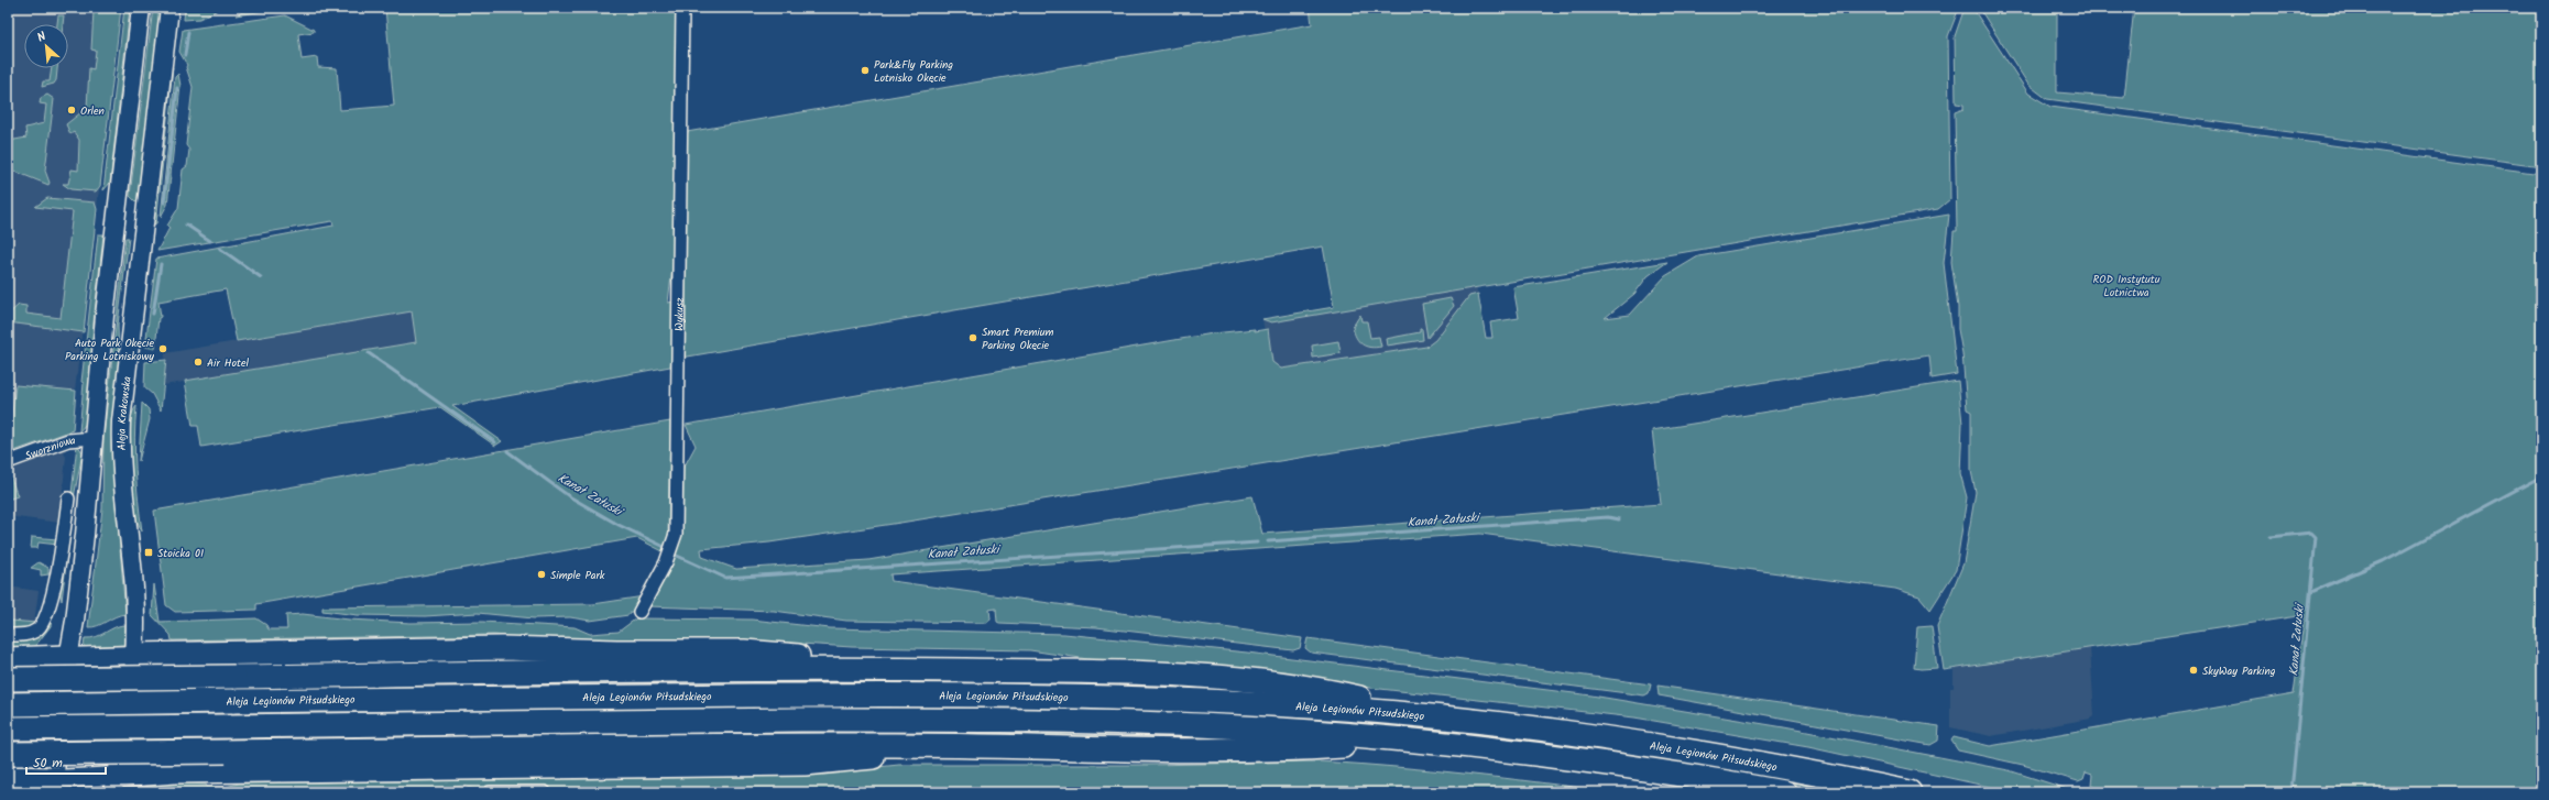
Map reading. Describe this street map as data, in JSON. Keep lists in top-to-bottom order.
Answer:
{
  "streets": {
    "highway": ["Aleja Legionów Piłsudskiego"],
    "main road": ["Aleja Krakowska"],
    "street": ["Wykusz", "Sworzniowa"]
  },
  "water": ["Kanał Załuski"],
  "parks": ["ROD Instytutu Lotnictwa"],
  "places": {
    "other": [
      "Park&Fly Parking Lotnisko Okęcie",
      "Orlen",
      "Smart Premium Parking Okęcie",
      "Auto Park Okęcie Parking Lotniskowy",
      "Air Hotel",
      "Simple Park",
      "SkyWay Parking"
    ],
    "transit": ["Stoicka 01"]
  },
  "scale_bar": "50 m",
  "north": "top left"
}
